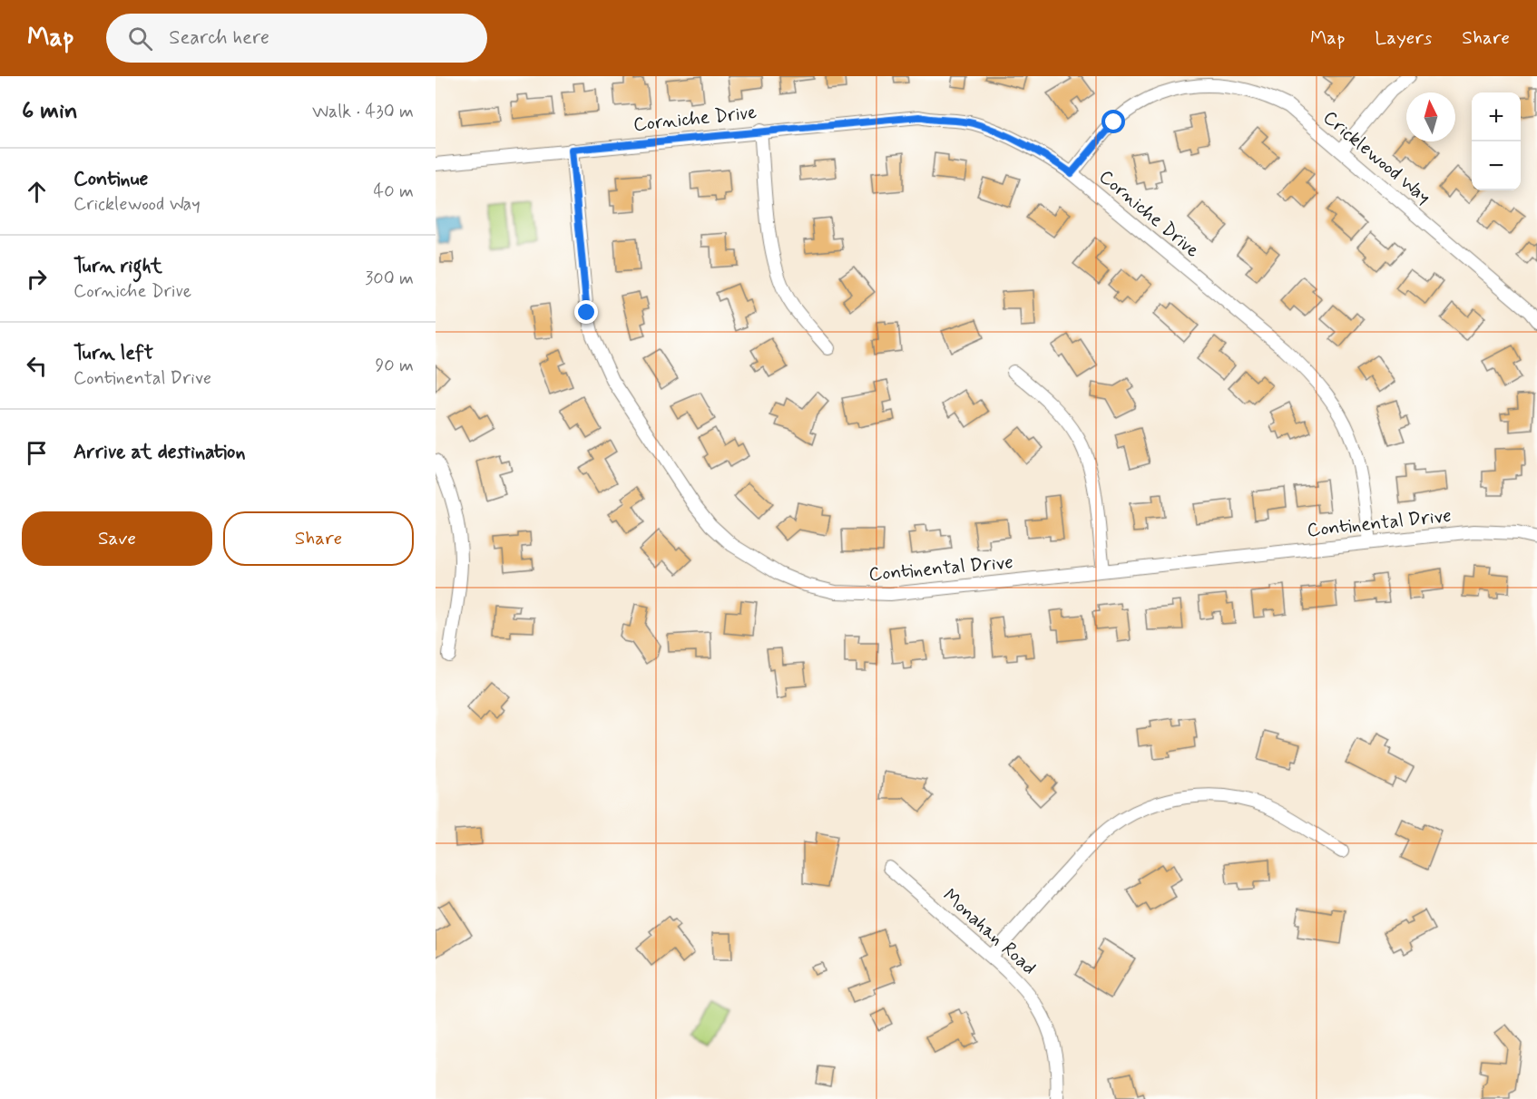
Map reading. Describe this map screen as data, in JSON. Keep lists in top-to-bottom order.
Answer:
{
  "streets": {
    "street": [
      "Corniche Drive",
      "Cricklewood Way",
      "Continental Drive",
      "Monahan Road"
    ]
  },
  "crossings": [
    ["Corniche Drive", "Cricklewood Way"],
    ["Corniche Drive", "Continental Drive"]
  ],
  "north": "top",
  "page": {
    "header": "Map",
    "search": "Search here",
    "nav": ["Map", "Layers", "Share"],
    "heading": ["6 min", "Walk · 430 m"],
    "map_buttons": ["+", "−"],
    "list": [
      ["Continue", "Cricklewood Way", "40 m"],
      ["Turn right", "Corniche Drive", "300 m"],
      ["Turn left", "Continental Drive", "90 m"],
      "Arrive at destination"
    ],
    "buttons": ["Save", "Share"]
  }
}
